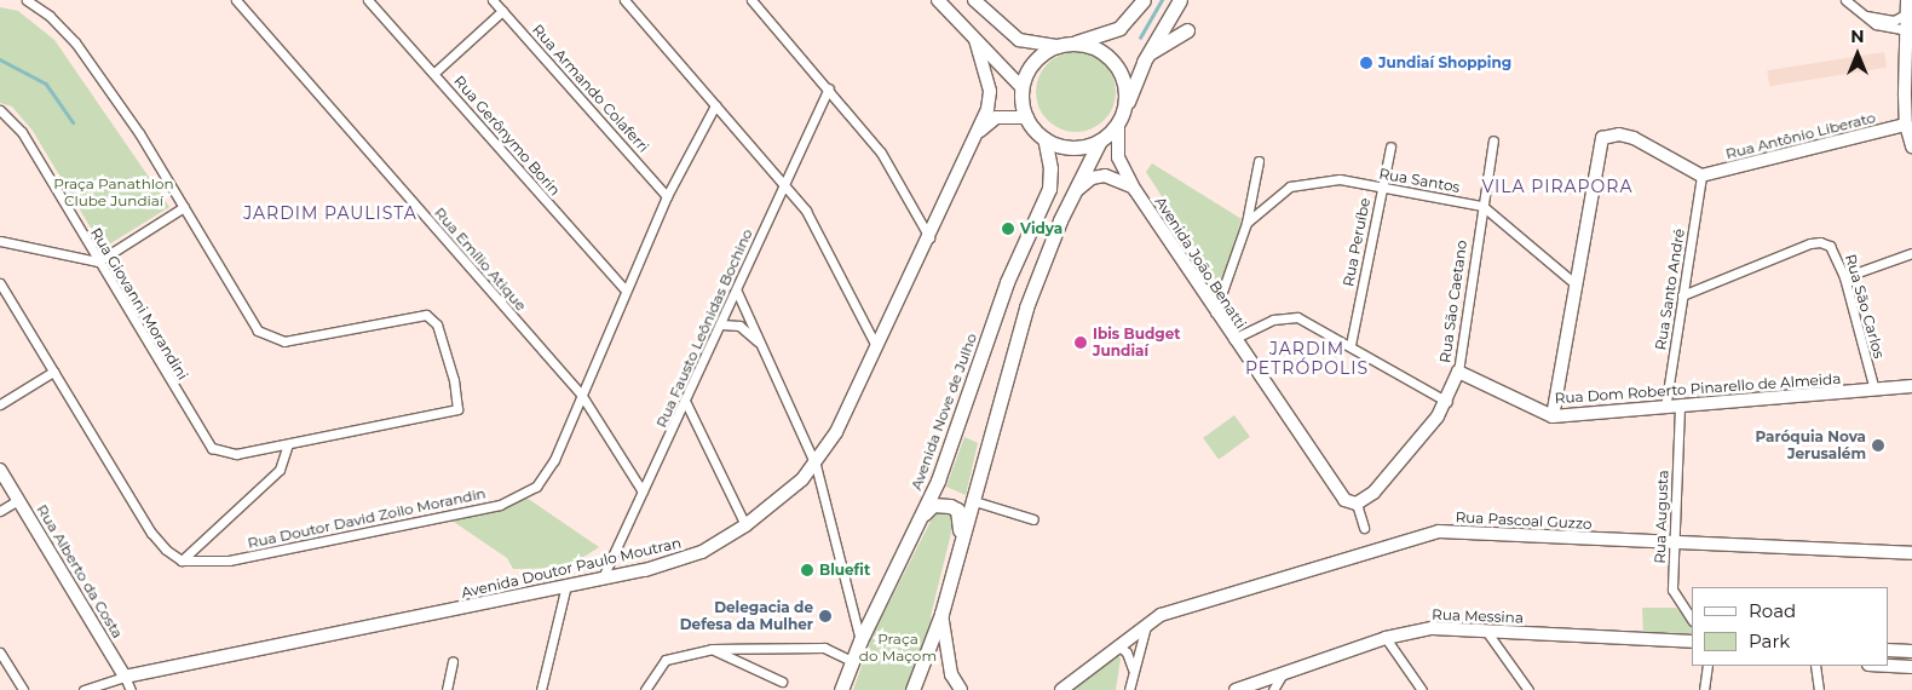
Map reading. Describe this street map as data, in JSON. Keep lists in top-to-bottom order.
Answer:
{
  "streets": {
    "main road": ["Avenida Nove de Julho"],
    "street": [
      "Rua Armando Colaferri",
      "Rua Gerônymo Borin",
      "Rua Antônio Liberato",
      "Rua Santos",
      "Rua Peruíbe",
      "Rua Emílio Atique",
      "Avenida João Benatti",
      "Rua Santo André",
      "Rua São Caetano",
      "Rua Giovanni Morandini",
      "Rua São Carlos",
      "Rua Fausto Leônidas Bochino",
      "Rua Dom Roberto Pinarello de Almeida",
      "Rua Augusta",
      "Rua Doutor David Zoilo Morandin",
      "Rua Pascoal Guzzo",
      "Avenida Doutor Paulo Moutran",
      "Rua Alberto da Costa",
      "Rua Messina"
    ]
  },
  "crossings": [
    ["Rua Armando Colaferri", "Rua Doutor David Zoilo Morandin"],
    ["Rua Gerônymo Borin", "Rua Doutor David Zoilo Morandin"],
    ["Rua Antônio Liberato", "Rua Santo André"],
    ["Rua Santos", "Rua Peruíbe"],
    ["Rua Santos", "Rua São Caetano"],
    ["Rua Emílio Atique", "Rua Fausto Leônidas Bochino"],
    ["Rua Emílio Atique", "Rua Doutor David Zoilo Morandin"],
    ["Avenida João Benatti", "Rua São Caetano"],
    ["Avenida João Benatti", "Avenida Nove de Julho"],
    ["Rua Santo André", "Rua São Carlos"],
    ["Rua Santo André", "Rua Dom Roberto Pinarello de Almeida"],
    ["Rua São Caetano", "Rua Dom Roberto Pinarello de Almeida"],
    ["Rua São Carlos", "Rua Dom Roberto Pinarello de Almeida"],
    ["Rua Fausto Leônidas Bochino", "Avenida Doutor Paulo Moutran"],
    ["Rua Dom Roberto Pinarello de Almeida", "Rua Augusta"],
    ["Rua Augusta", "Rua Pascoal Guzzo"],
    ["Avenida Doutor Paulo Moutran", "Rua Alberto da Costa"]
  ],
  "districts": ["VILA PIRAPORA", "JARDIM PAULISTA", "JARDIM PETRÓPOLIS"],
  "parks": ["Praça Panathlon Clube Jundiaí", "Praça do Maçom"],
  "places": [
    "Jundiaí Shopping",
    "Vidya",
    "Ibis Budget Jundiaí",
    "Paróquia Nova Jerusalém",
    "Bluefit",
    "Delegacia de Defesa da Mulher"
  ],
  "legend": ["Road", "Park"],
  "north": "top"
}
